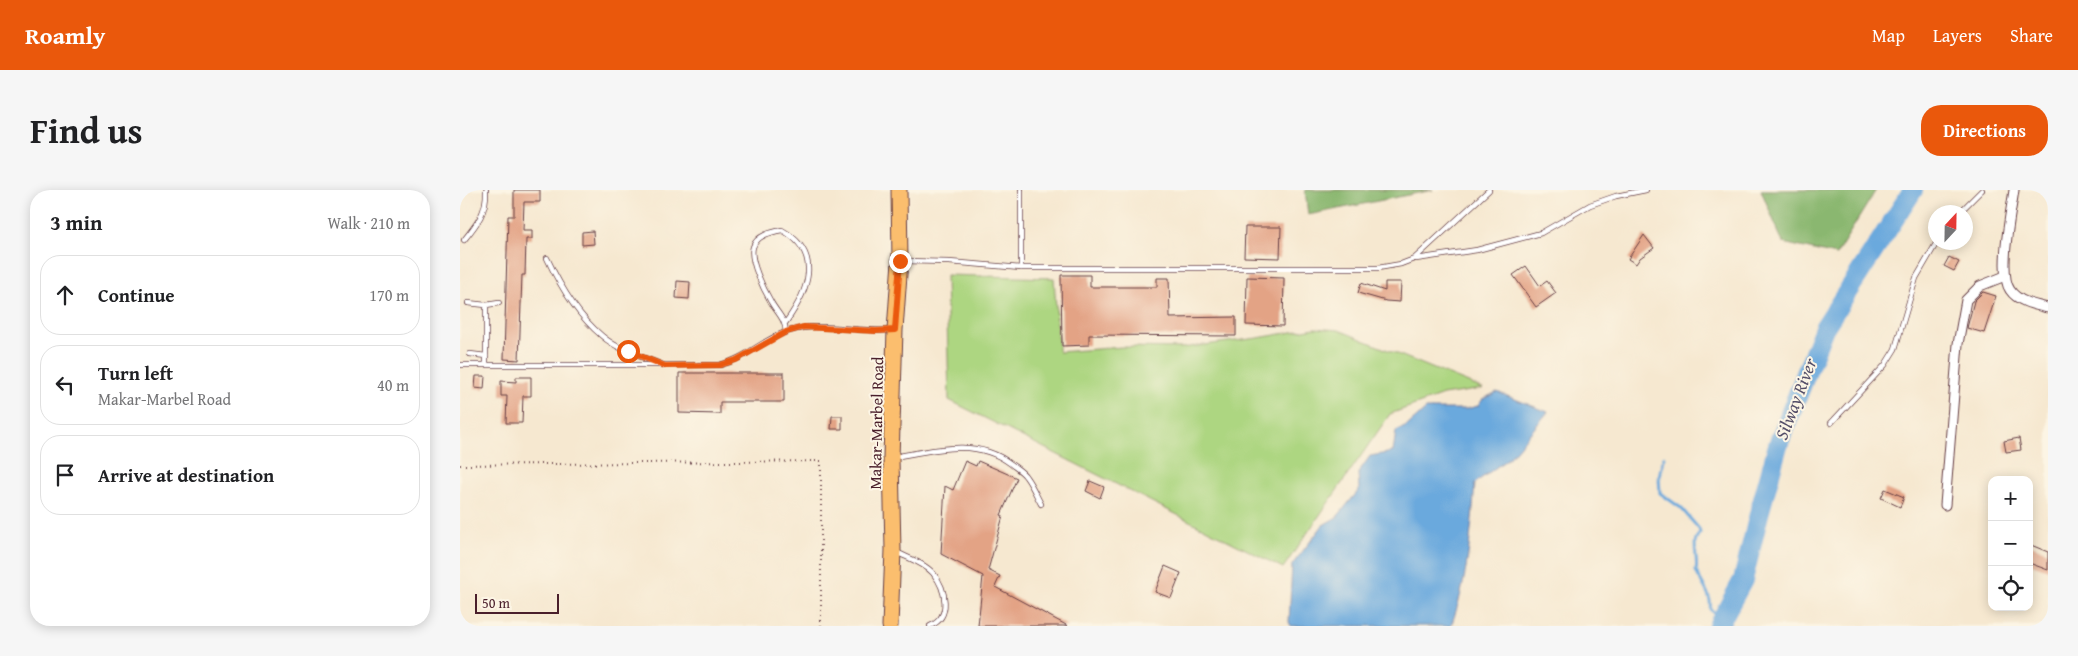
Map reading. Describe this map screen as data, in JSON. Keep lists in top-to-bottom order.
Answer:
{
  "streets": {
    "main road": ["Makar-Marbel Road"]
  },
  "water": ["Silway River"],
  "scale_bar": "50 m",
  "north": "top",
  "page": {
    "header": "Roamly",
    "nav": ["Map", "Layers", "Share"],
    "title": "Find us",
    "buttons": "Directions",
    "heading": ["3 min", "Walk · 210 m"],
    "list": [
      ["Continue", "170 m"],
      ["Turn left", "Makar-Marbel Road", "40 m"],
      "Arrive at destination"
    ],
    "map_buttons": ["+", "−"],
    "scale": "50 m"
  }
}
